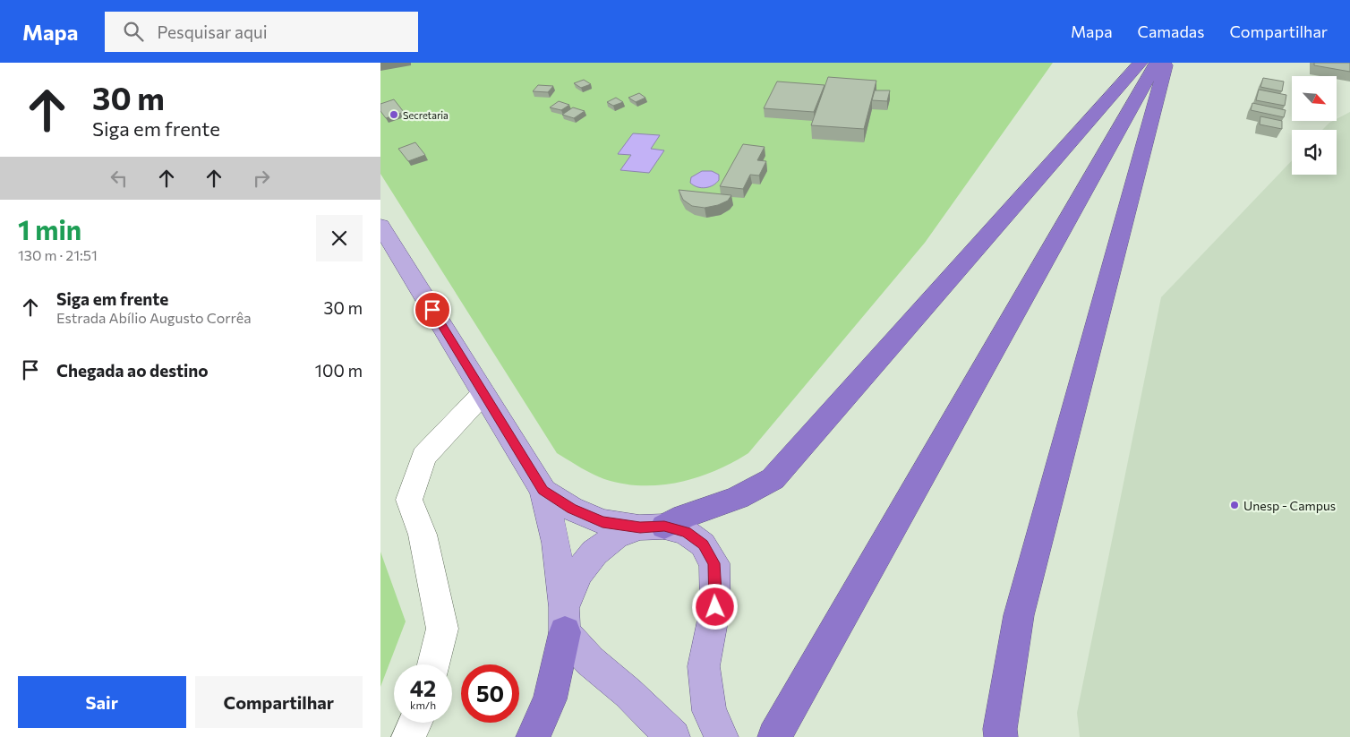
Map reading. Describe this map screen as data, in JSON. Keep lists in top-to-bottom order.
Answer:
{
  "places": ["Secretaria", "Unesp - Campus"],
  "north": "bottom right",
  "page": {
    "header": "Mapa",
    "search": "Pesquisar aqui",
    "nav": ["Mapa", "Camadas", "Compartilhar"],
    "turn": ["30 m", "Siga em frente"],
    "heading": ["1 min", "130 m · 21:51"],
    "list": [
      {
        "name": "Siga em frente",
        "note": "Estrada Abílio Augusto Corrêa",
        "value": "30 m"
      },
      {
        "name": "Chegada ao destino",
        "value": "100 m"
      }
    ],
    "speed": "42 km/h",
    "limit": "50",
    "buttons": ["Sair", "Compartilhar"]
  }
}
